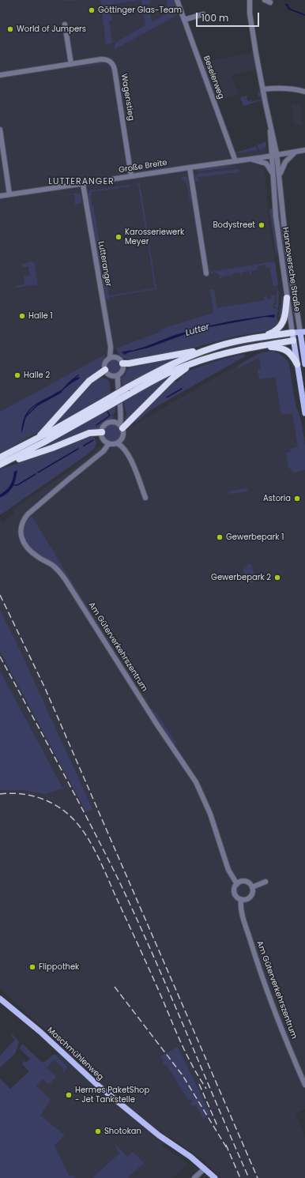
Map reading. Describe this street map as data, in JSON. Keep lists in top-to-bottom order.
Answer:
{
  "streets": {
    "main road": ["Hannoversche Straße", "Maschmühlenweg"],
    "street": [
      "Beselerweg",
      "Wagenstieg",
      "Große Breite",
      "Lutteranger",
      "Am Güterverkehrszentrum"
    ]
  },
  "crossings": [
    ["Beselerweg", "Große Breite"],
    ["Wagenstieg", "Große Breite"],
    ["Große Breite", "Lutteranger"],
    ["Große Breite", "Hannoversche Straße"]
  ],
  "districts": ["LUTTERANGER"],
  "water": ["Lutter"],
  "places": [
    "Göttinger Glas-Team",
    "World of Jumpers",
    "Bodystreet",
    "Karosseriewerk Meyer",
    "Halle 1",
    "Halle 2",
    "Astoria",
    "Gewerbepark 1",
    "Gewerbepark 2",
    "Flippothek",
    "Hermes PaketShop - Jet Tankstelle",
    "Shotokan"
  ],
  "scale_bar": "100 m"
}
